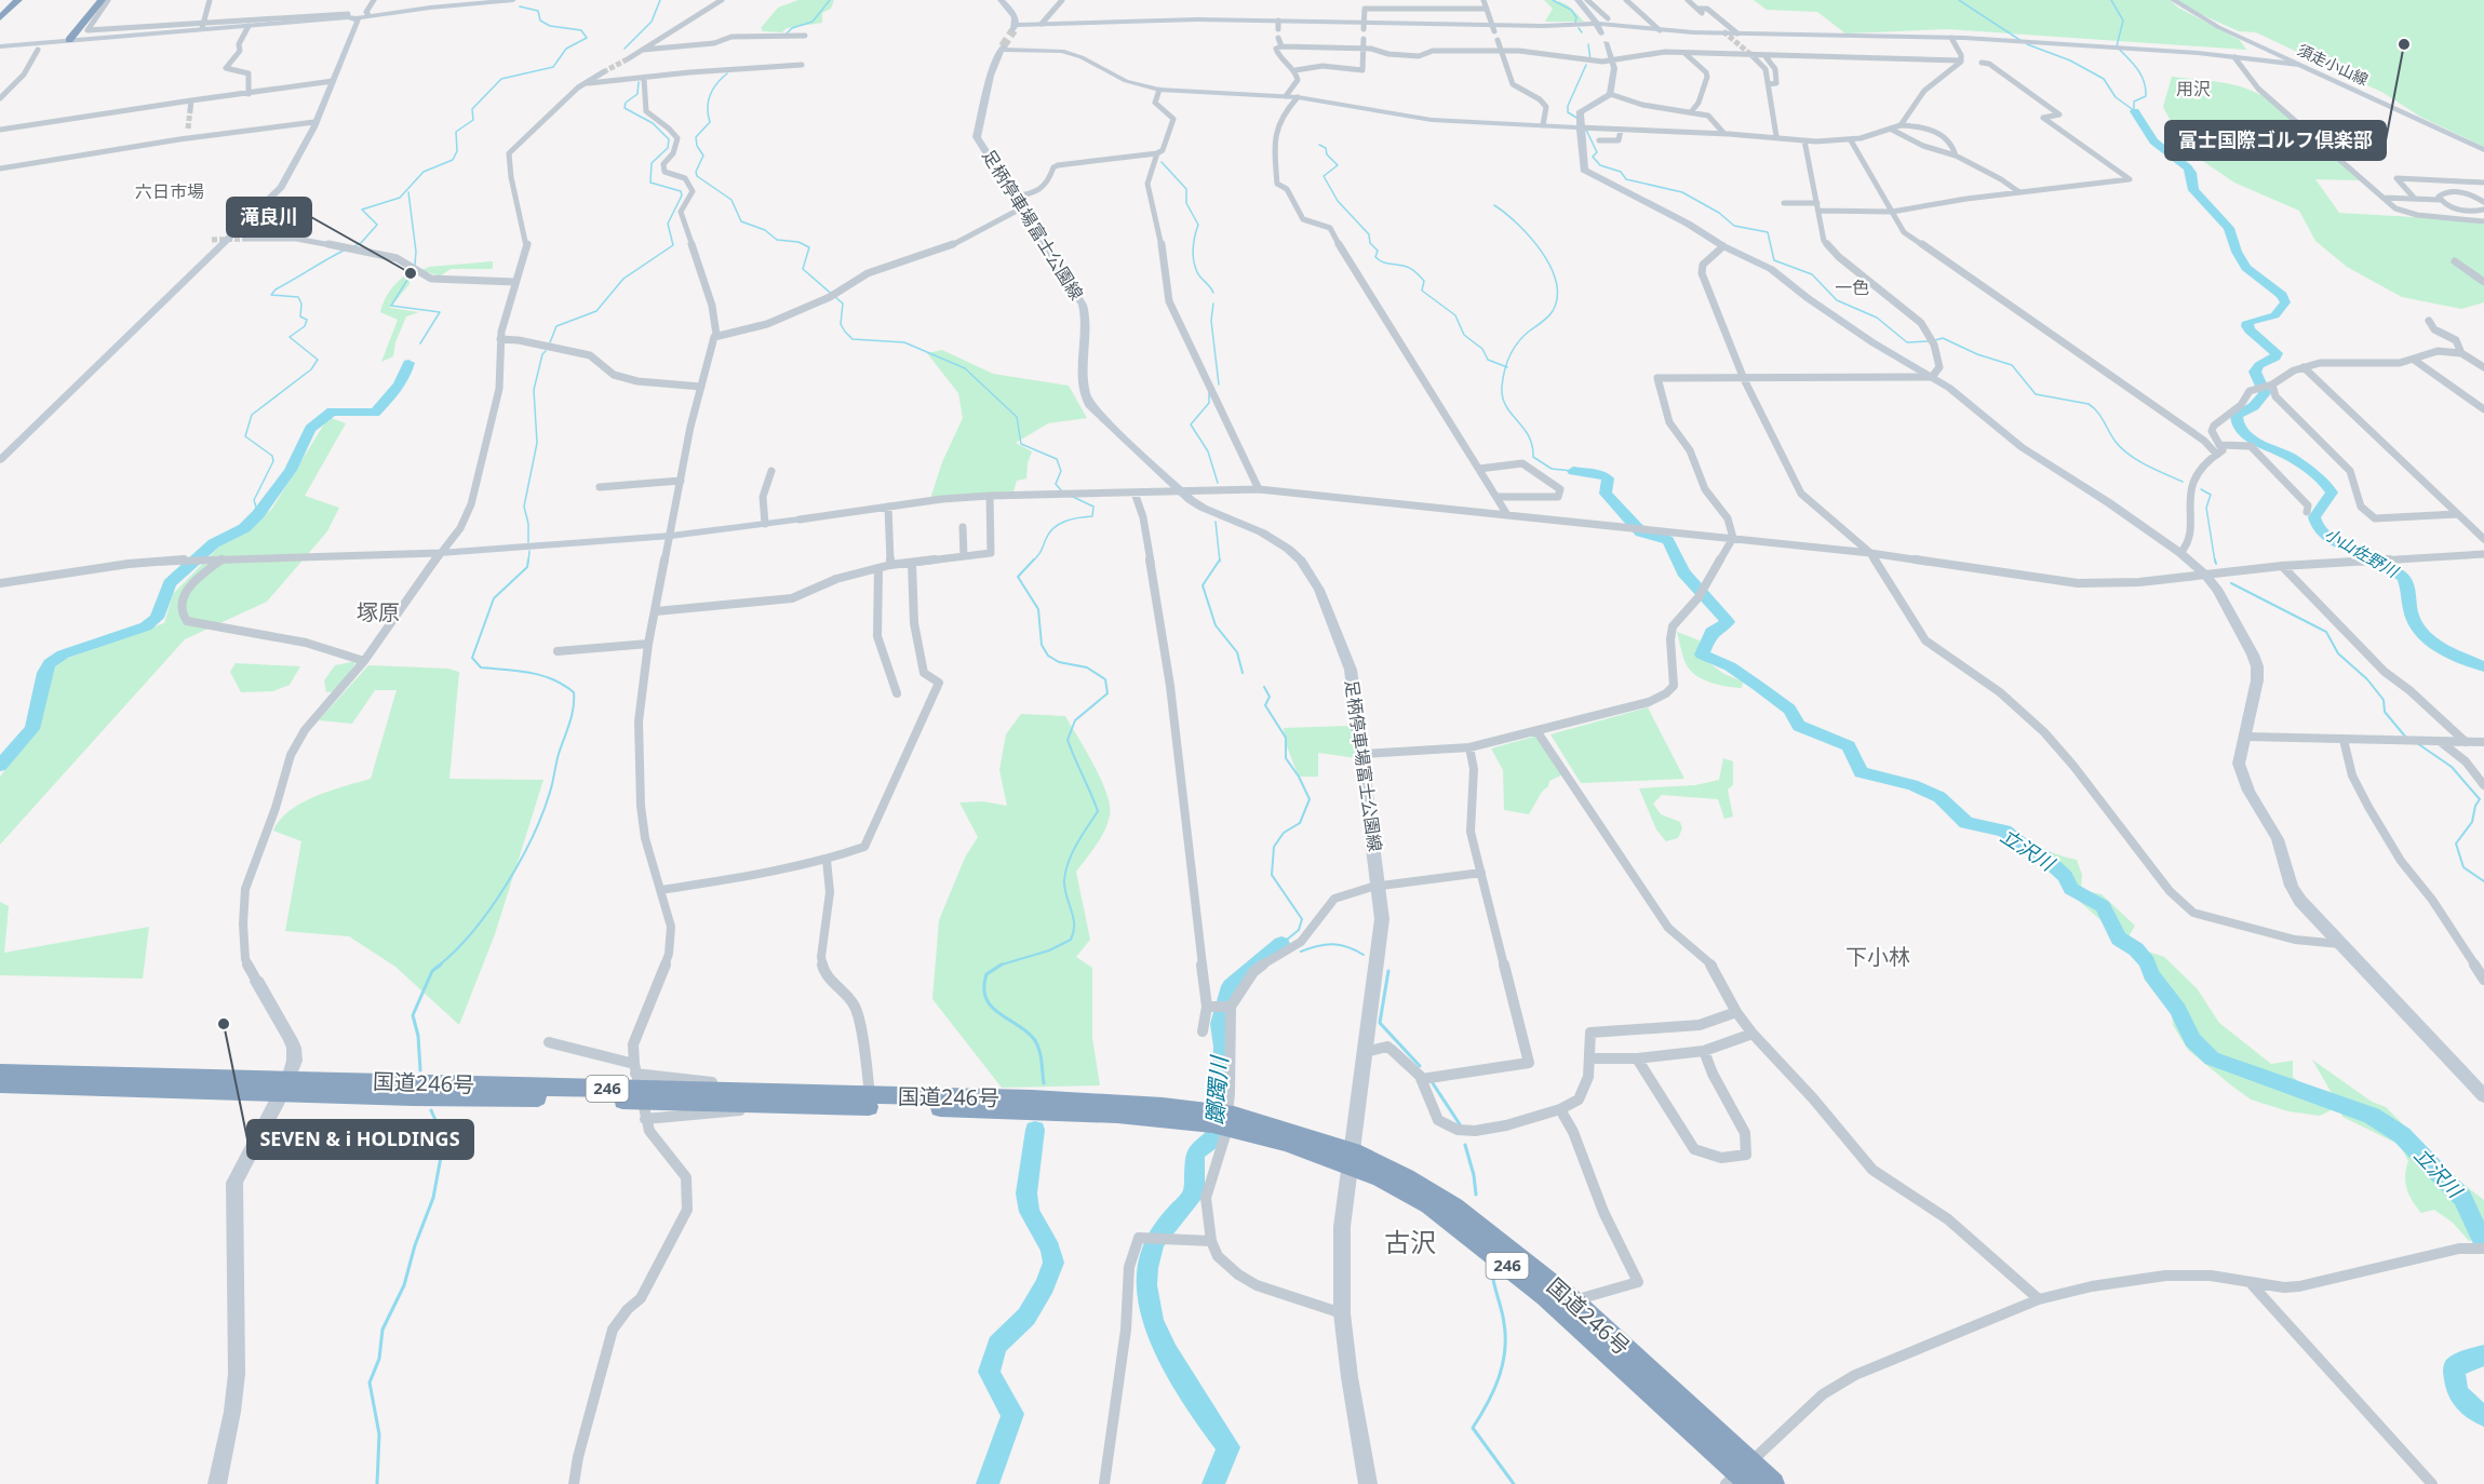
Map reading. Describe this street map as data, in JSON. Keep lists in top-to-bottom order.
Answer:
{
  "streets": {
    "highway": ["国道246号", "246"],
    "street": ["須走小山線", "足柄停車場富士公園線"]
  },
  "crossings": [
    ["足柄停車場富士公園線", "国道246号"]
  ],
  "districts": [
    "用沢",
    "六日市場",
    "一色",
    "塚原",
    "下小林",
    "古沢"
  ],
  "water": ["小山佐野川", "立沢川", "躑躅川"],
  "places": ["富士国際ゴルフ倶楽部", "滝良川", "SEVEN & i HOLDINGS"]
}
